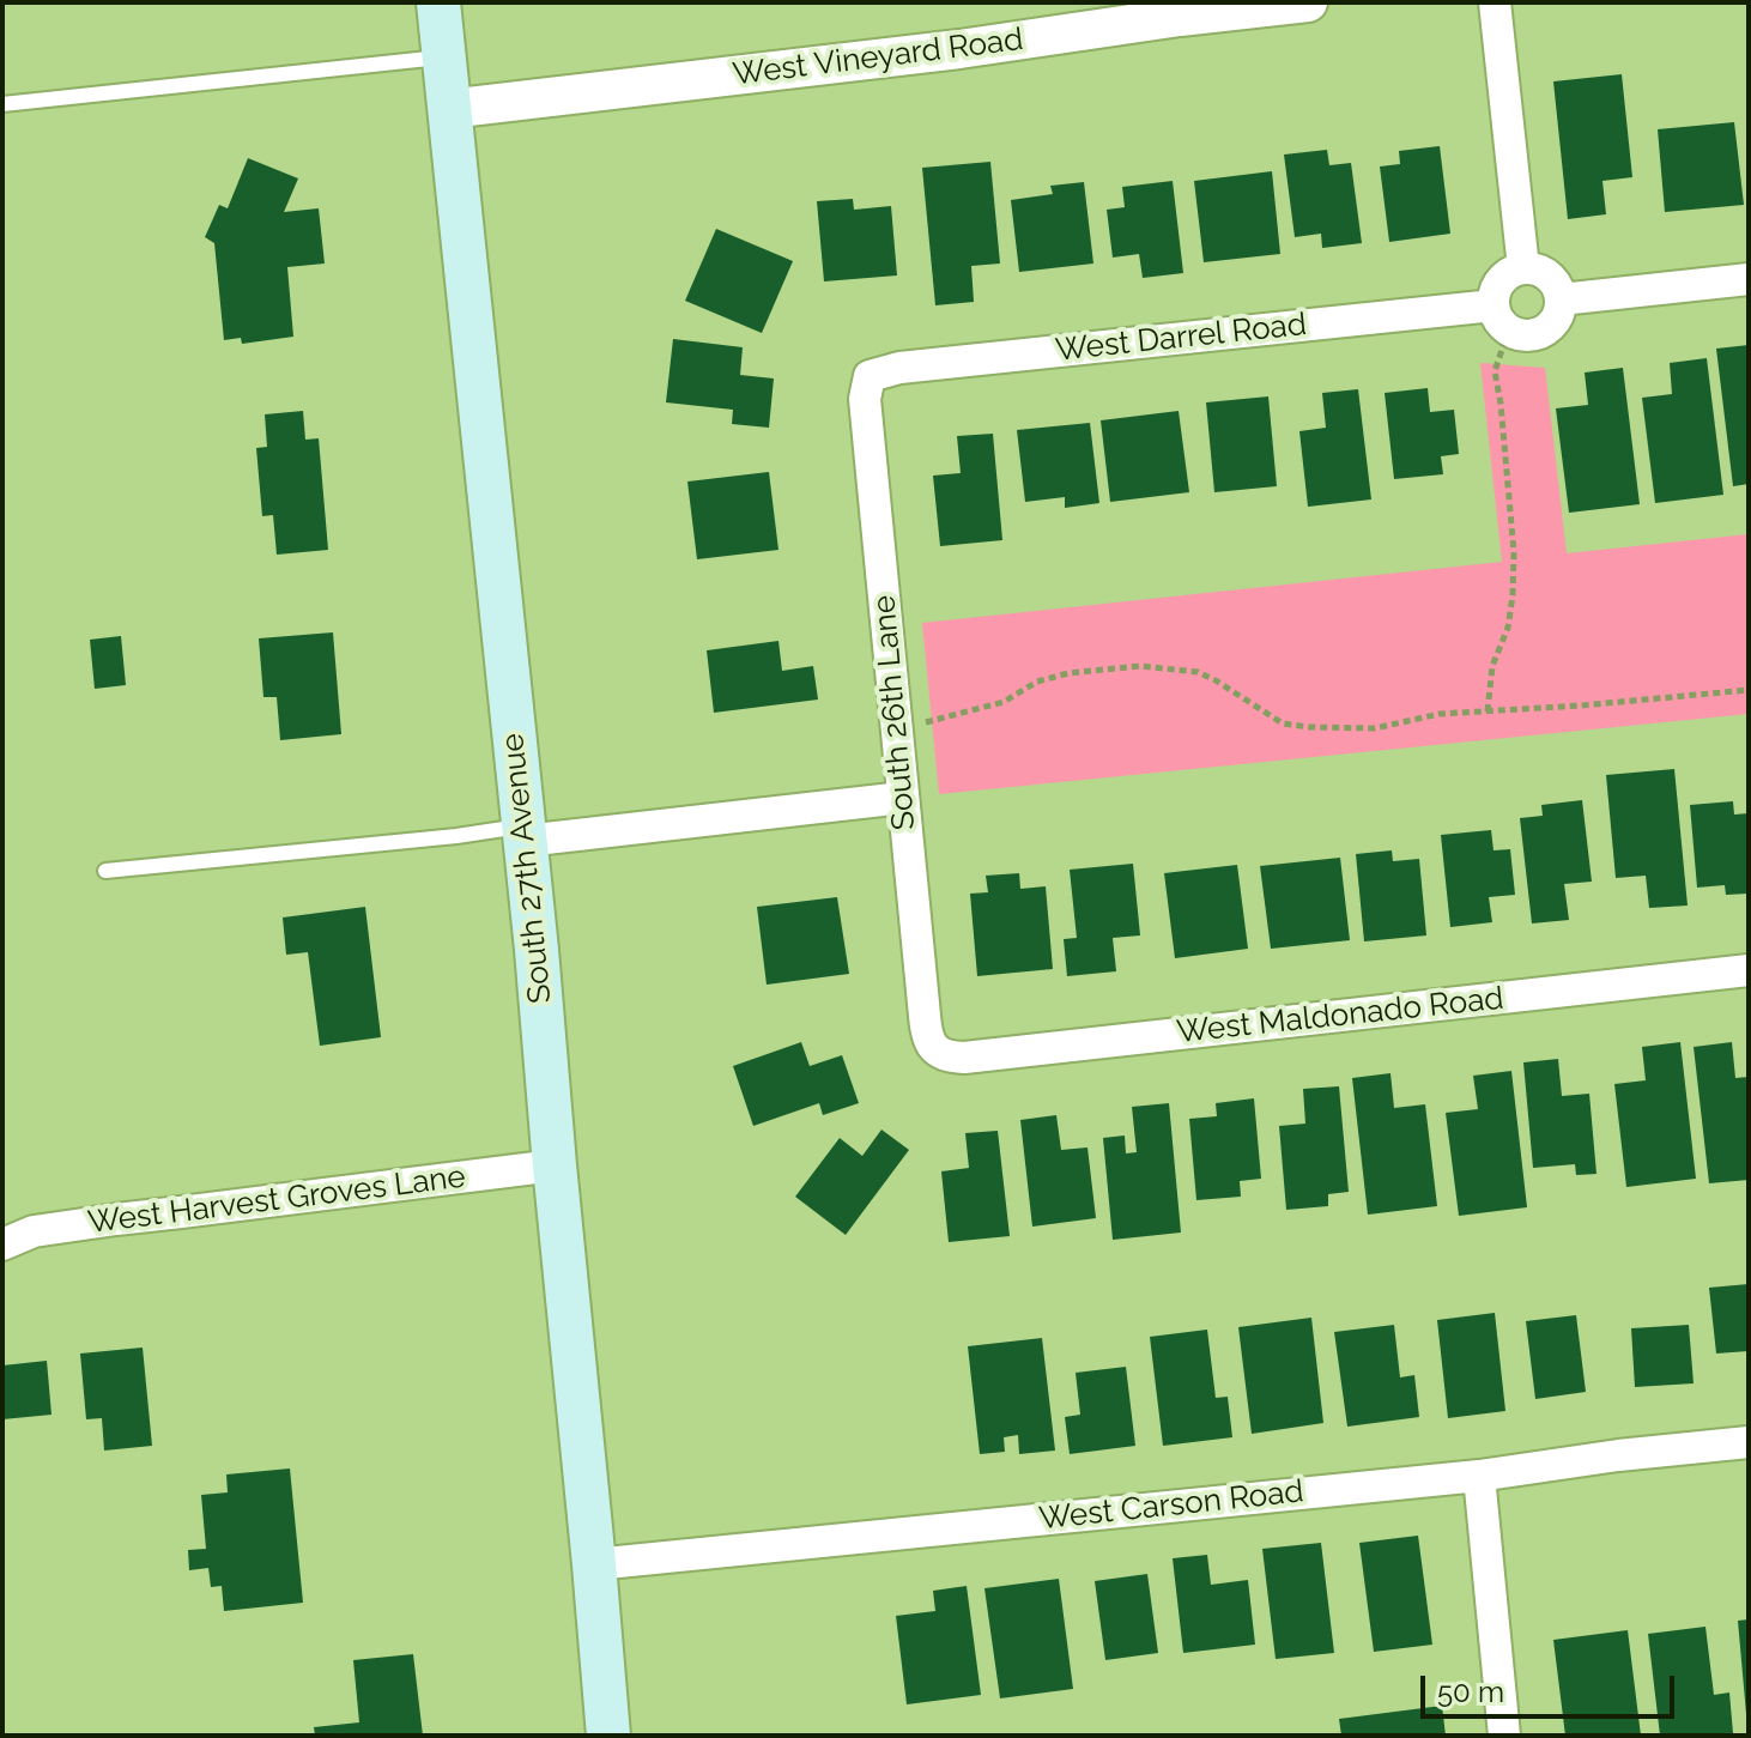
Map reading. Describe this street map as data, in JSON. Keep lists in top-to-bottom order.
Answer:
{
  "streets": {
    "main road": ["South 27th Avenue"],
    "street": [
      "West Vineyard Road",
      "West Darrel Road",
      "South 26th Lane",
      "West Maldonado Road",
      "West Harvest Groves Lane",
      "West Carson Road"
    ]
  },
  "crossings": [
    ["West Vineyard Road", "South 27th Avenue"],
    ["West Darrel Road", "South 26th Lane"],
    ["South 26th Lane", "West Maldonado Road"],
    ["South 27th Avenue", "West Harvest Groves Lane"],
    ["South 27th Avenue", "West Carson Road"]
  ],
  "scale_bar": "50 m"
}
